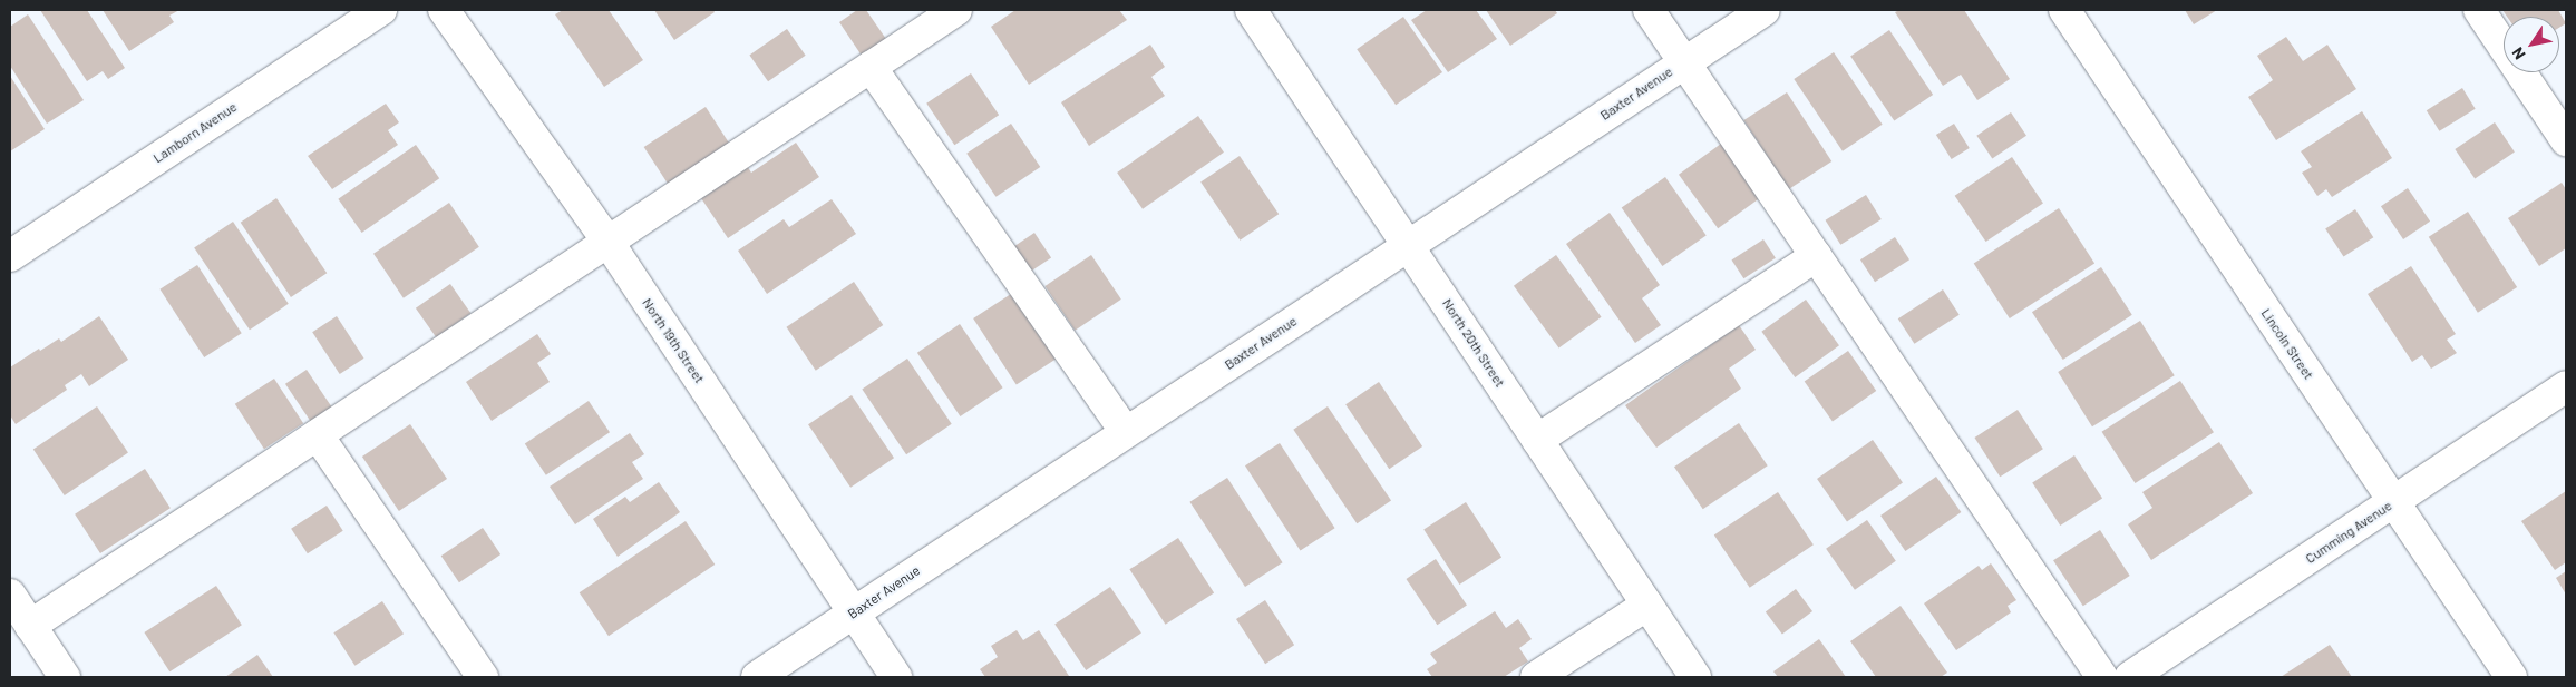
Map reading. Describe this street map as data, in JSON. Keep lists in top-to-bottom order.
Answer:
{
  "streets": {
    "street": [
      "Baxter Avenue",
      "Lamborn Avenue",
      "North 19th Street",
      "North 20th Street",
      "Lincoln Street",
      "Cumming Avenue"
    ]
  },
  "crossings": [
    ["Baxter Avenue", "North 19th Street"],
    ["Baxter Avenue", "North 20th Street"],
    ["Lincoln Street", "Cumming Avenue"]
  ],
  "north": "bottom left"
}
